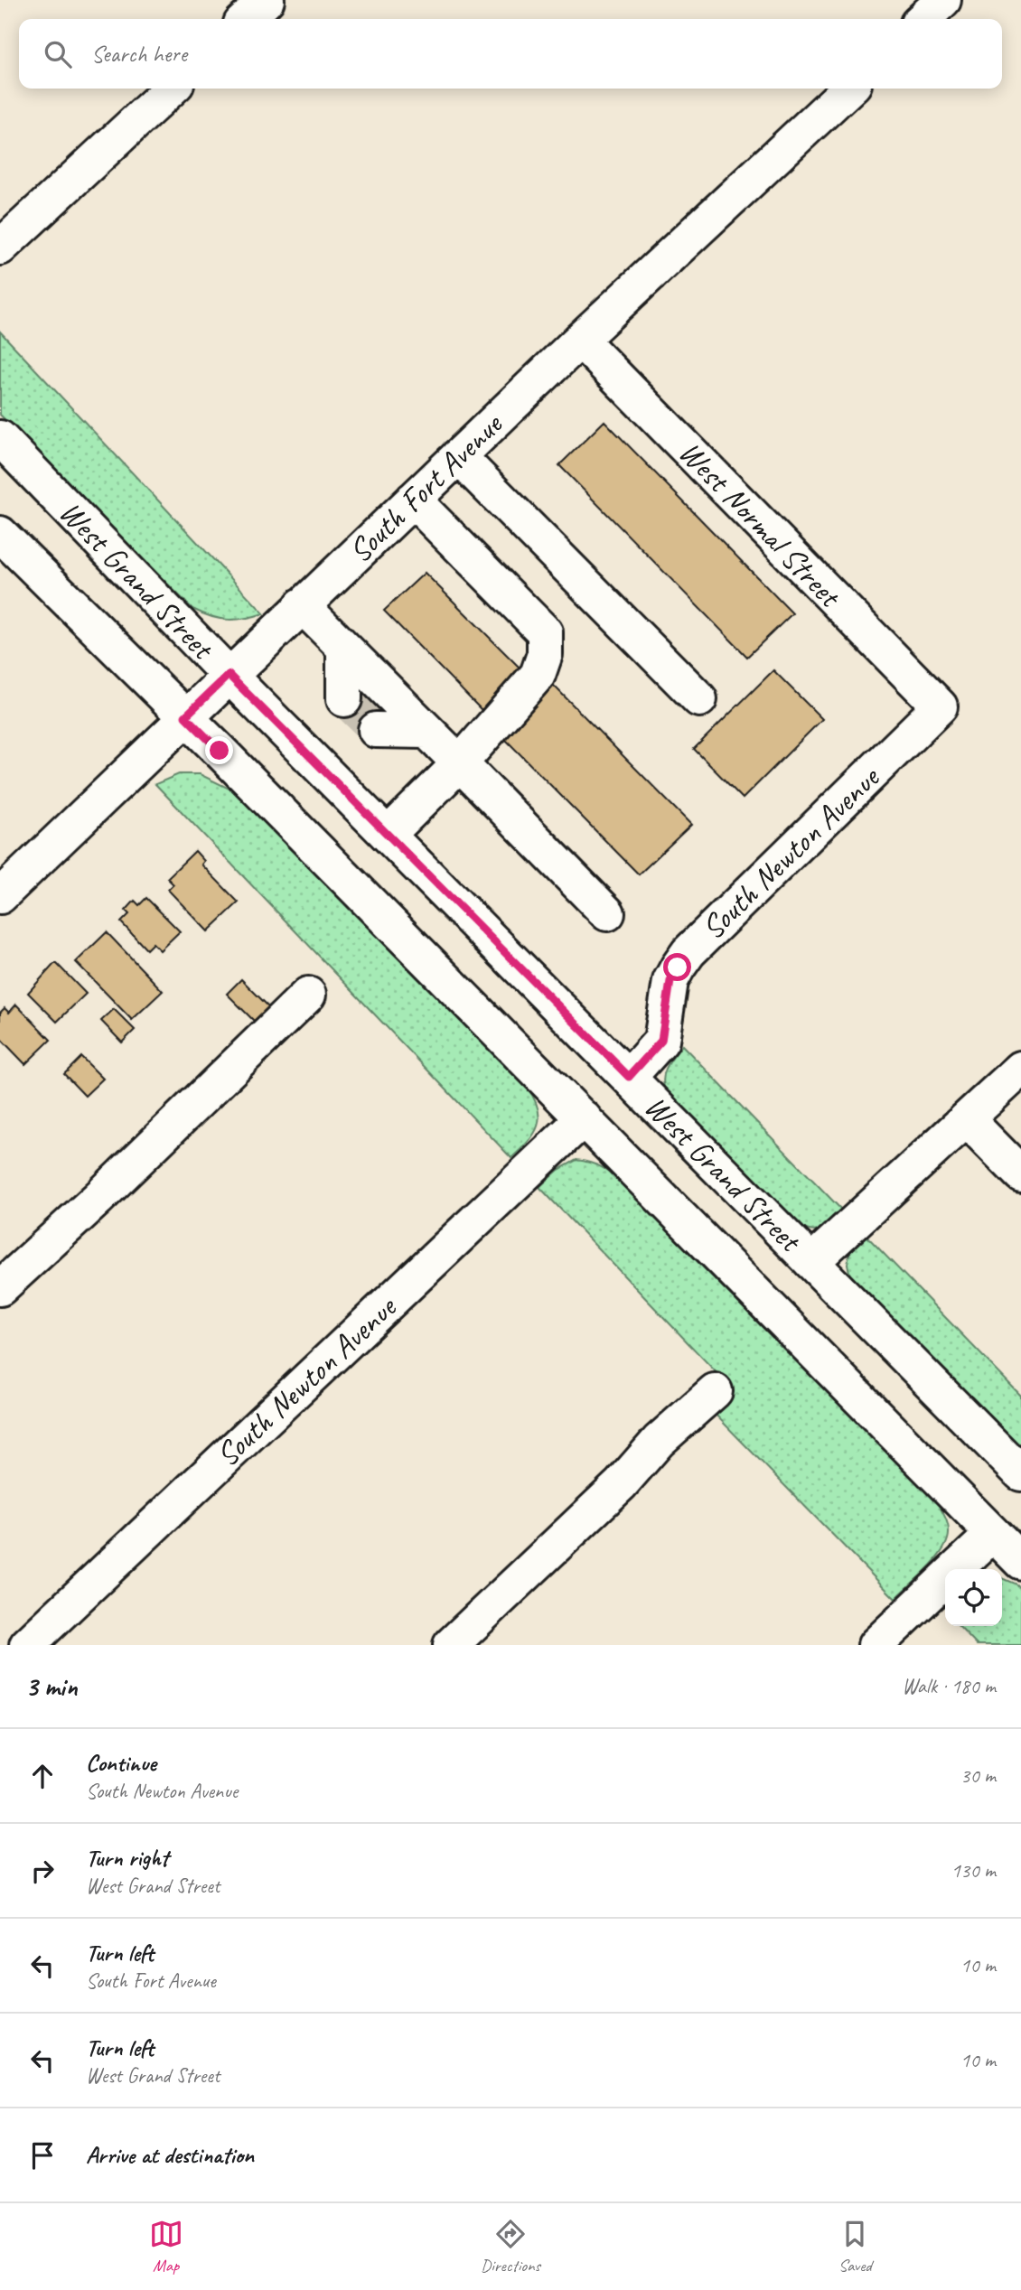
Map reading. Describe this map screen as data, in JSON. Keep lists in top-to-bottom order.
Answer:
{
  "streets": {
    "street": [
      "South Fort Avenue",
      "West Normal Street",
      "West Grand Street",
      "South Newton Avenue"
    ]
  },
  "crossings": [
    ["South Fort Avenue", "West Normal Street"],
    ["South Fort Avenue", "West Grand Street"],
    ["West Normal Street", "South Newton Avenue"],
    ["West Grand Street", "South Newton Avenue"]
  ],
  "page": {
    "search": "Search here",
    "heading": ["3 min", "Walk · 180 m"],
    "list": [
      ["Continue", "South Newton Avenue", "30 m"],
      ["Turn right", "West Grand Street", "130 m"],
      ["Turn left", "South Fort Avenue", "10 m"],
      ["Turn left", "West Grand Street", "10 m"],
      "Arrive at destination"
    ],
    "nav": ["Map", "Directions", "Saved"]
  }
}
